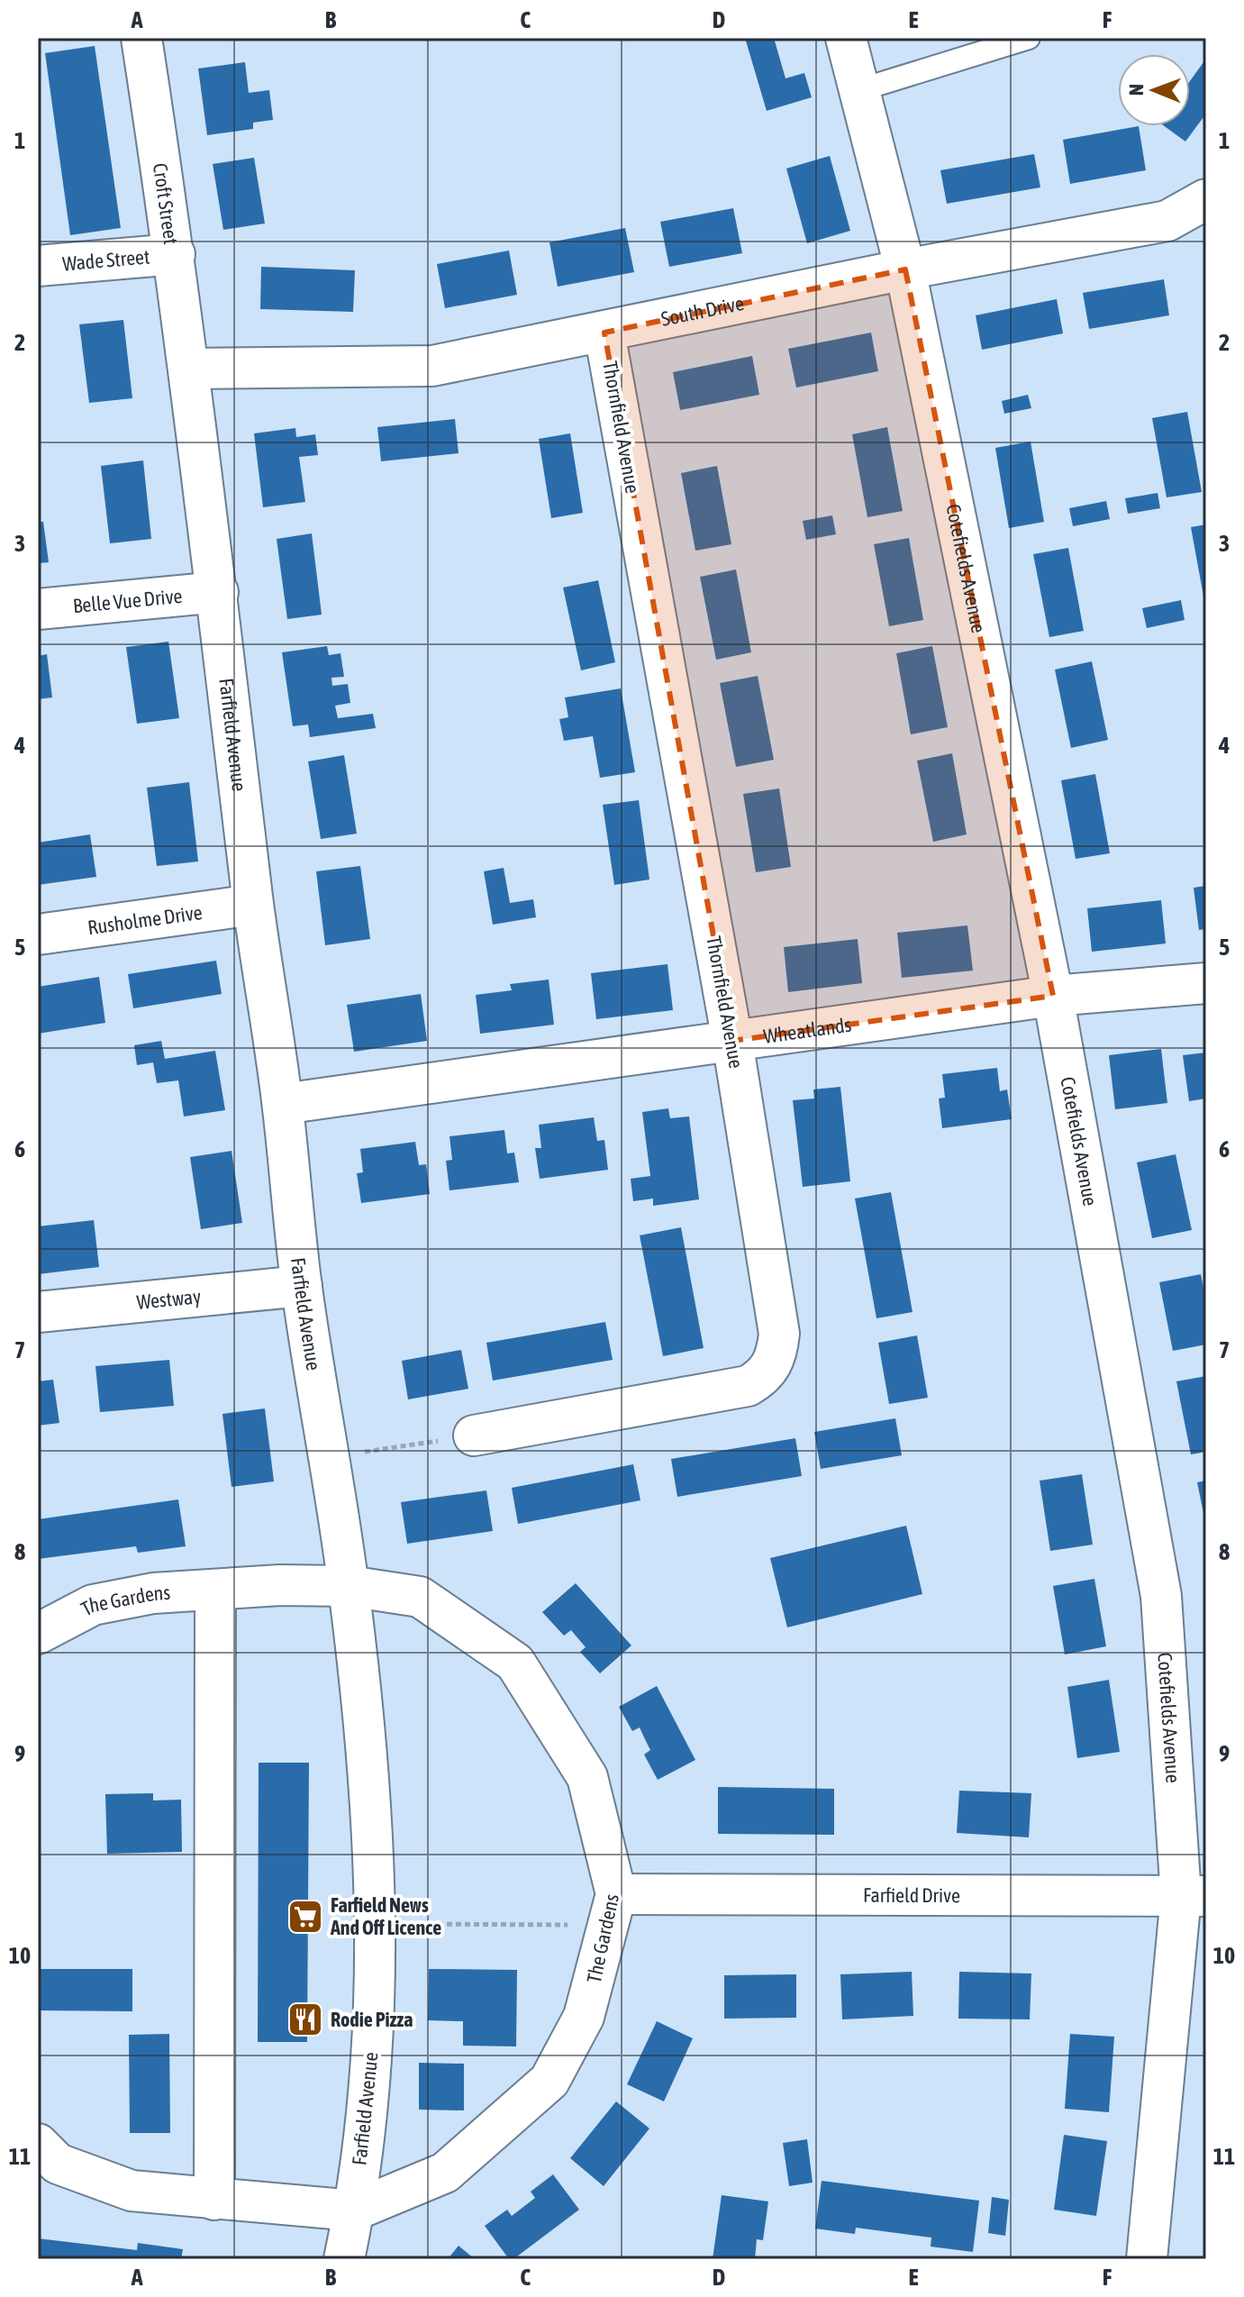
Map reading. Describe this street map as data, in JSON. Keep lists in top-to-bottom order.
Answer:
{
  "streets": {
    "street": [
      "Croft Street",
      "Wade Street",
      "South Drive",
      "Thornfield Avenue",
      "Cotefields Avenue",
      "Belle Vue Drive",
      "Farfield Avenue",
      "Rusholme Drive",
      "Wheatlands",
      "Westway",
      "The Gardens",
      "Farfield Drive"
    ]
  },
  "crossings": [
    ["Croft Street", "Wade Street"],
    ["Croft Street", "South Drive"],
    ["Croft Street", "Farfield Avenue"],
    ["South Drive", "Thornfield Avenue"],
    ["South Drive", "Cotefields Avenue"],
    ["South Drive", "Farfield Avenue"],
    ["Thornfield Avenue", "Wheatlands"],
    ["Cotefields Avenue", "Wheatlands"],
    ["Cotefields Avenue", "Farfield Drive"],
    ["Belle Vue Drive", "Farfield Avenue"],
    ["Farfield Avenue", "Rusholme Drive"],
    ["Farfield Avenue", "Wheatlands"],
    ["Farfield Avenue", "Westway"],
    ["Farfield Avenue", "The Gardens"],
    ["The Gardens", "Farfield Drive"]
  ],
  "places": {
    "supermarket": ["Farfield News And Off Licence"],
    "restaurant": ["Rodie Pizza"]
  },
  "north": "left",
  "grid": {
    "columns": [
      "A",
      "B",
      "C",
      "D",
      "E",
      "F"
    ],
    "rows": [
      "1",
      "2",
      "3",
      "4",
      "5",
      "6",
      "7",
      "8",
      "9",
      "10",
      "11"
    ]
  }
}
